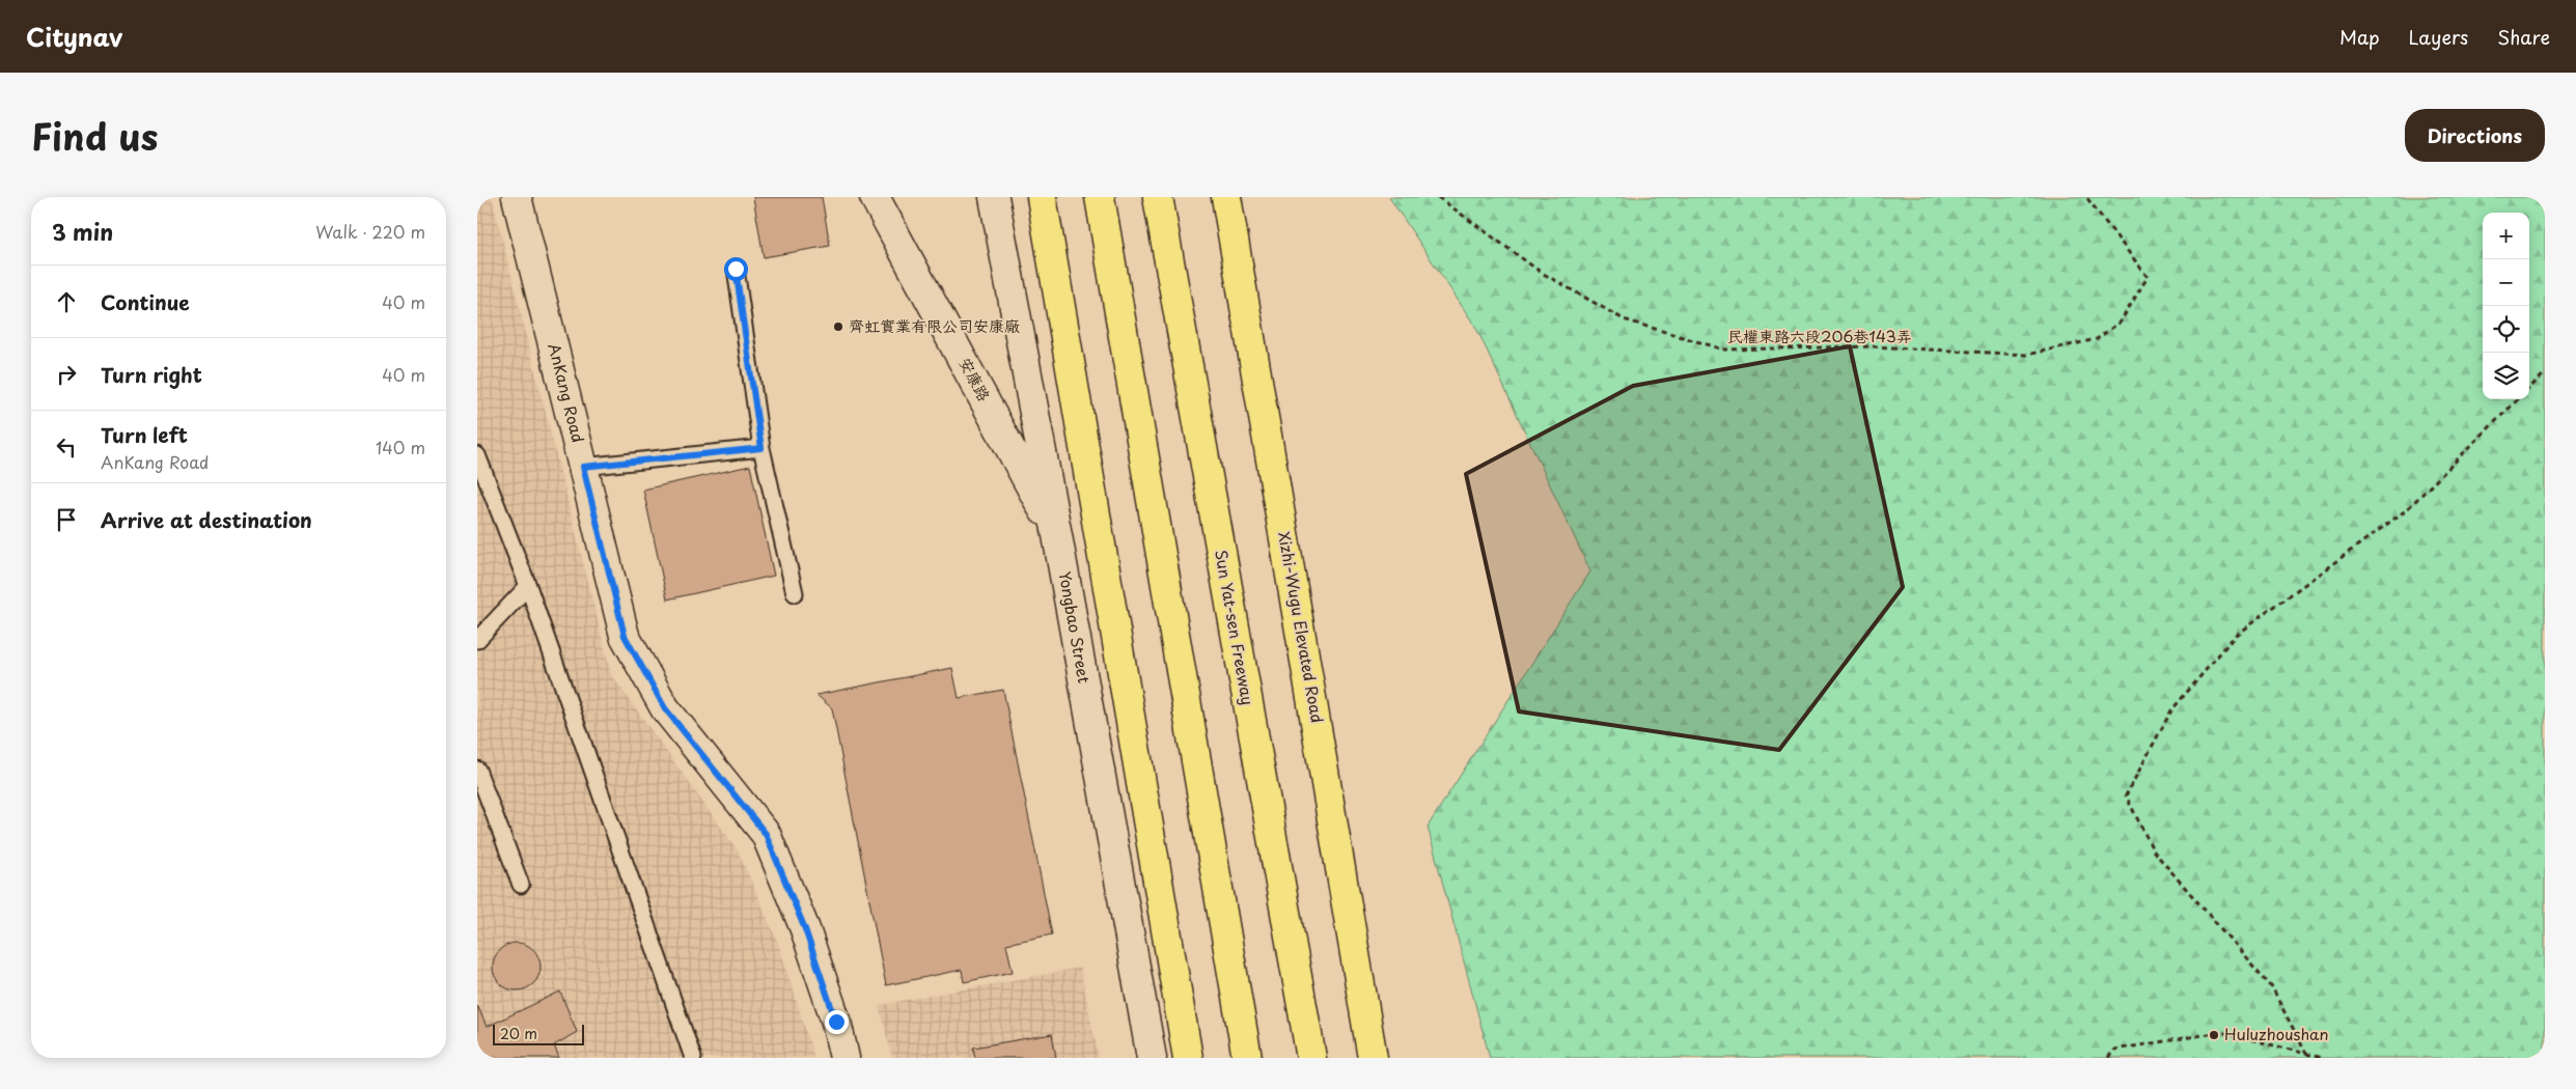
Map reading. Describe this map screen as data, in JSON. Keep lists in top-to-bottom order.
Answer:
{
  "streets": {
    "highway": ["Sun Yat-sen Freeway", "Xizhi-Wugu Elevated Road"],
    "street": ["安康路", "AnKang Road", "Yongbao Street"],
    "path": ["民權東路六段206巷143弄"]
  },
  "crossings": [
    ["安康路", "Yongbao Street"]
  ],
  "places": ["齊虹實業有限公司安康廠", "Huluzhoushan"],
  "scale_bar": "20 m",
  "page": {
    "header": "Citynav",
    "nav": ["Map", "Layers", "Share"],
    "title": "Find us",
    "buttons": "Directions",
    "heading": ["3 min", "Walk · 220 m"],
    "map_buttons": ["+", "−"],
    "list": [
      ["Continue", "40 m"],
      ["Turn right", "40 m"],
      ["Turn left", "AnKang Road", "140 m"],
      "Arrive at destination"
    ],
    "scale": "20 m"
  }
}
